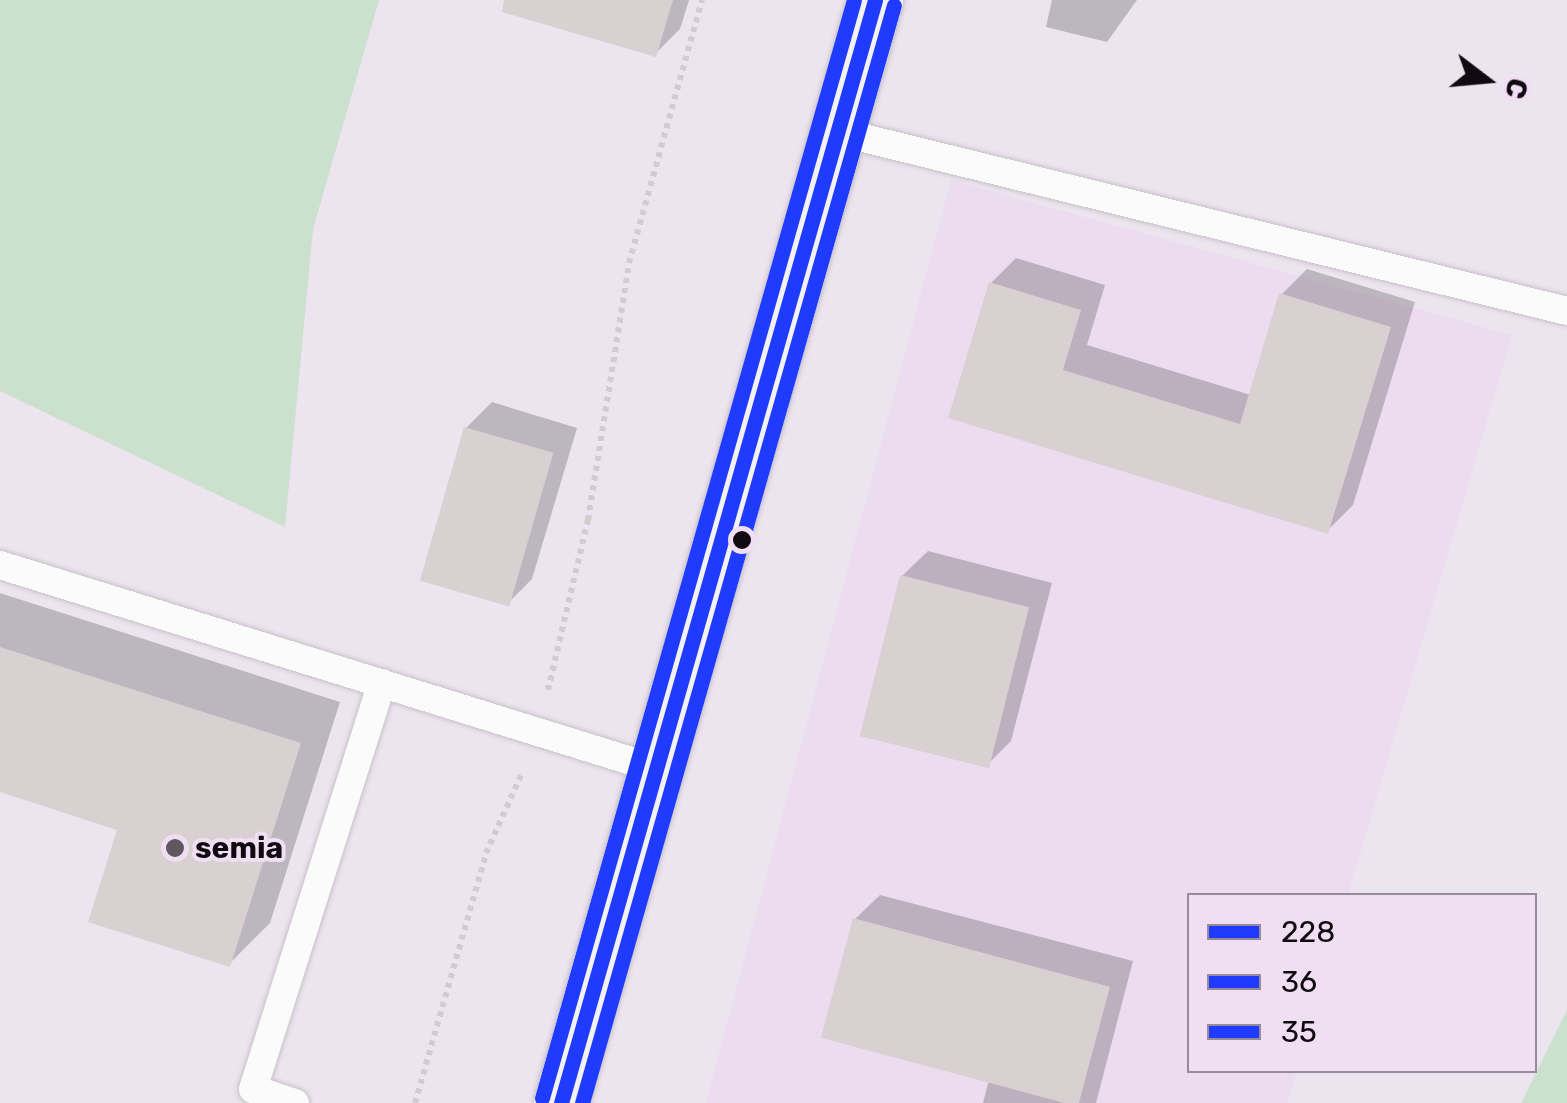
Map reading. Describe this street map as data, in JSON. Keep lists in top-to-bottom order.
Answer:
{
  "places": ["semia"],
  "lines": ["transit line 228", "transit line 35", "transit line 36"],
  "legend": ["228", "36", "35"],
  "north": "right"
}
